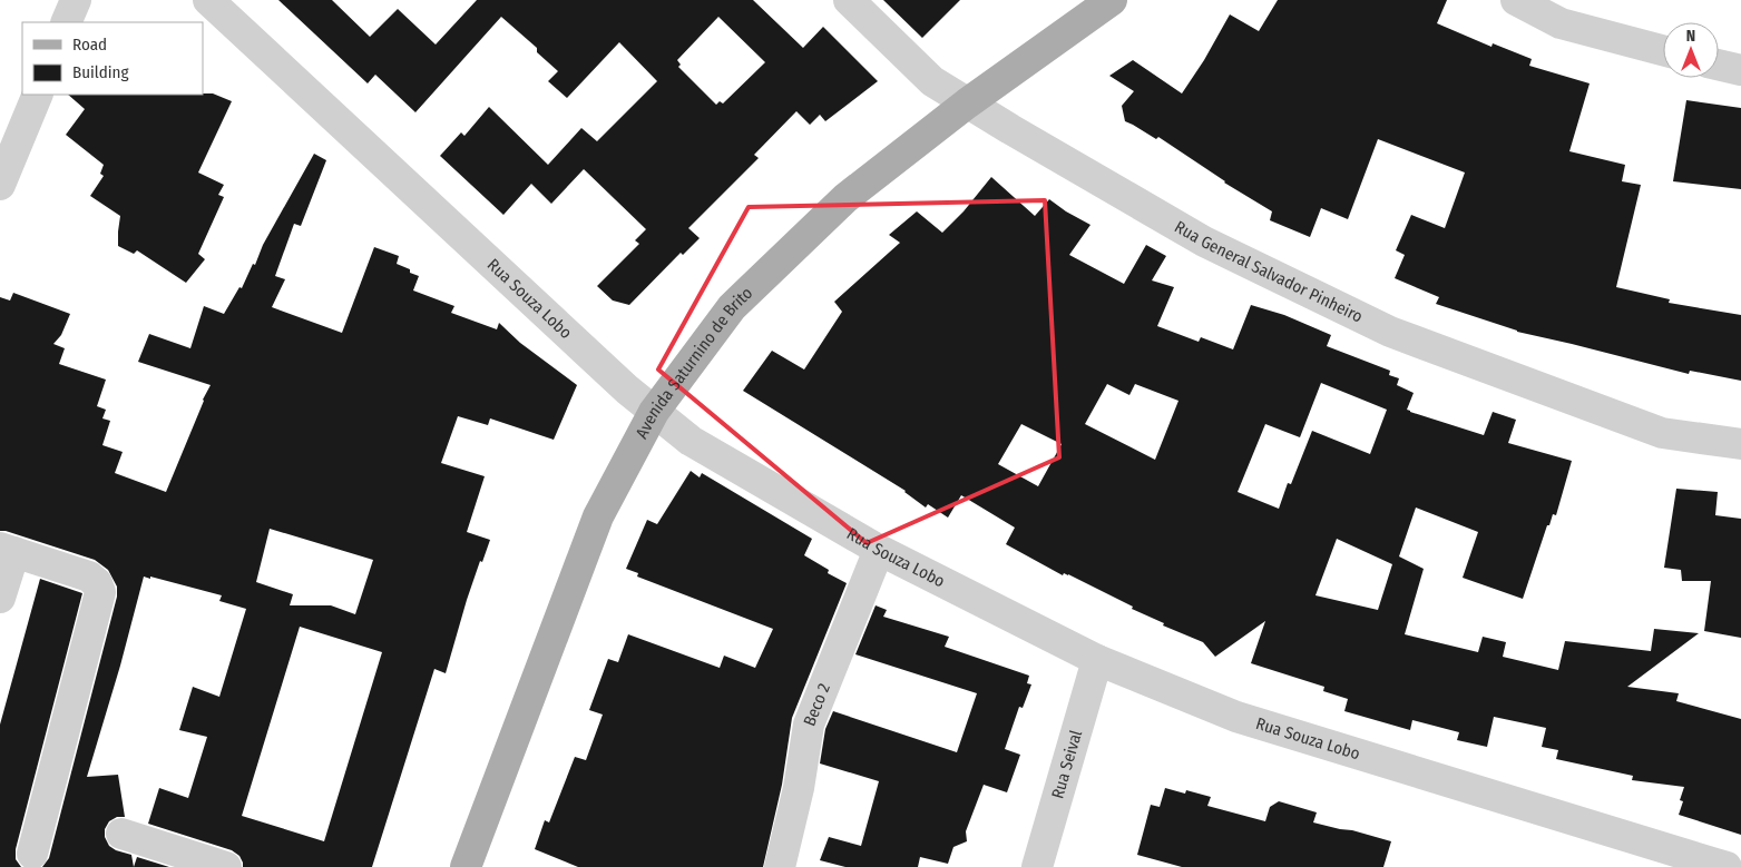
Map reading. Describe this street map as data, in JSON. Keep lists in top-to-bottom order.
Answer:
{
  "streets": {
    "main road": ["Avenida Saturnino de Brito"],
    "street": [
      "Rua General Salvador Pinheiro",
      "Rua Souza Lobo",
      "Beco 2",
      "Rua Seival"
    ]
  },
  "crossings": [
    ["Rua General Salvador Pinheiro", "Avenida Saturnino de Brito"],
    ["Rua Souza Lobo", "Avenida Saturnino de Brito"],
    ["Rua Souza Lobo", "Beco 2"],
    ["Rua Souza Lobo", "Rua Seival"]
  ],
  "legend": ["Road", "Building"],
  "north": "top"
}
